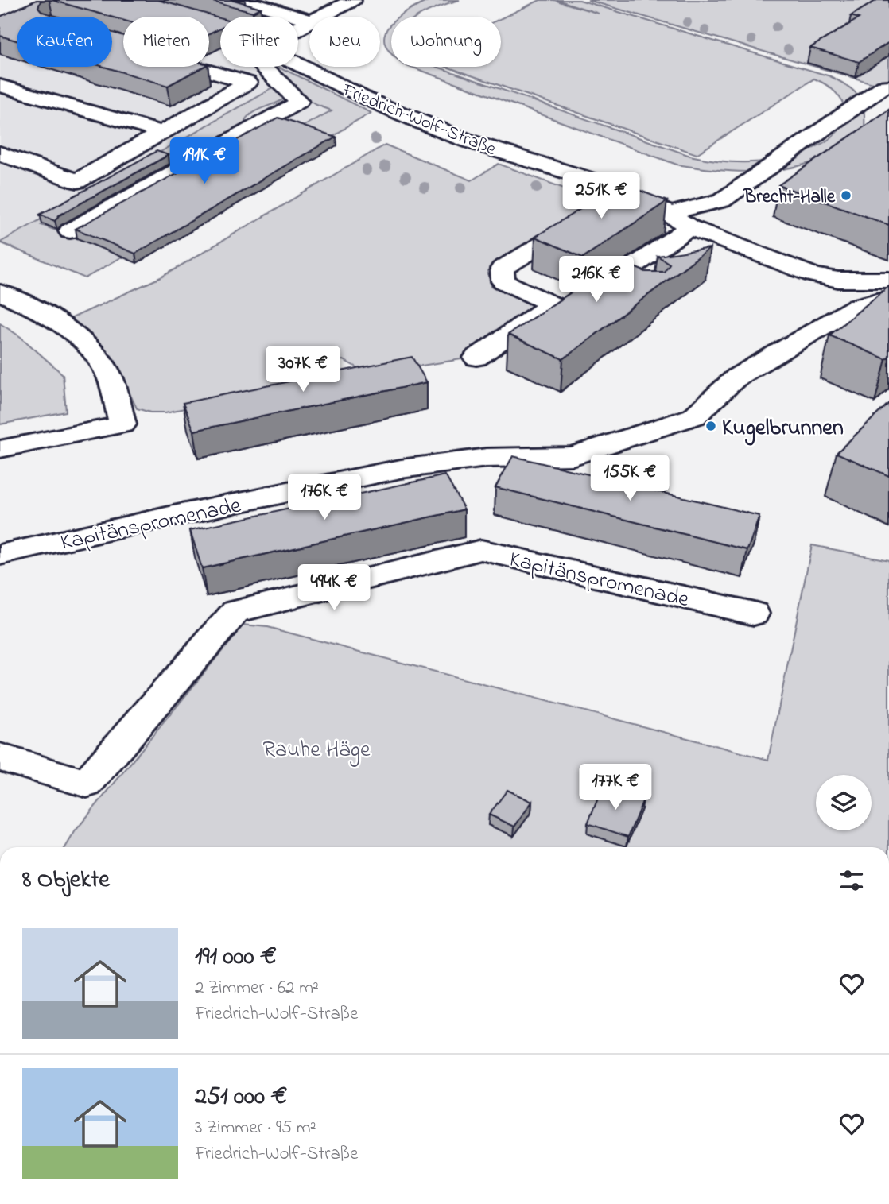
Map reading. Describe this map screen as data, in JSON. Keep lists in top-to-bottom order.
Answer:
{
  "streets": {
    "street": ["Friedrich-Wolf-Straße", "Kapitänspromenade"]
  },
  "parks": ["Rauhe Häge"],
  "places": ["Brecht-Halle", "Kugelbrunnen"],
  "page": {
    "chip": [
      "Kaufen",
      "Mieten",
      "Filter",
      "Neu",
      "Wohnung"
    ],
    "price": [
      "191K €",
      "251K €",
      "216K €",
      "307K €",
      "155K €",
      "176K €",
      "494K €",
      "177K €"
    ],
    "heading": "8 Objekte",
    "list": [
      {
        "name": "191 000 €",
        "note": "2 Zimmer · 62 m² · Friedrich-Wolf-Straße"
      },
      {
        "name": "251 000 €",
        "note": "3 Zimmer · 95 m² · Friedrich-Wolf-Straße"
      }
    ]
  }
}
